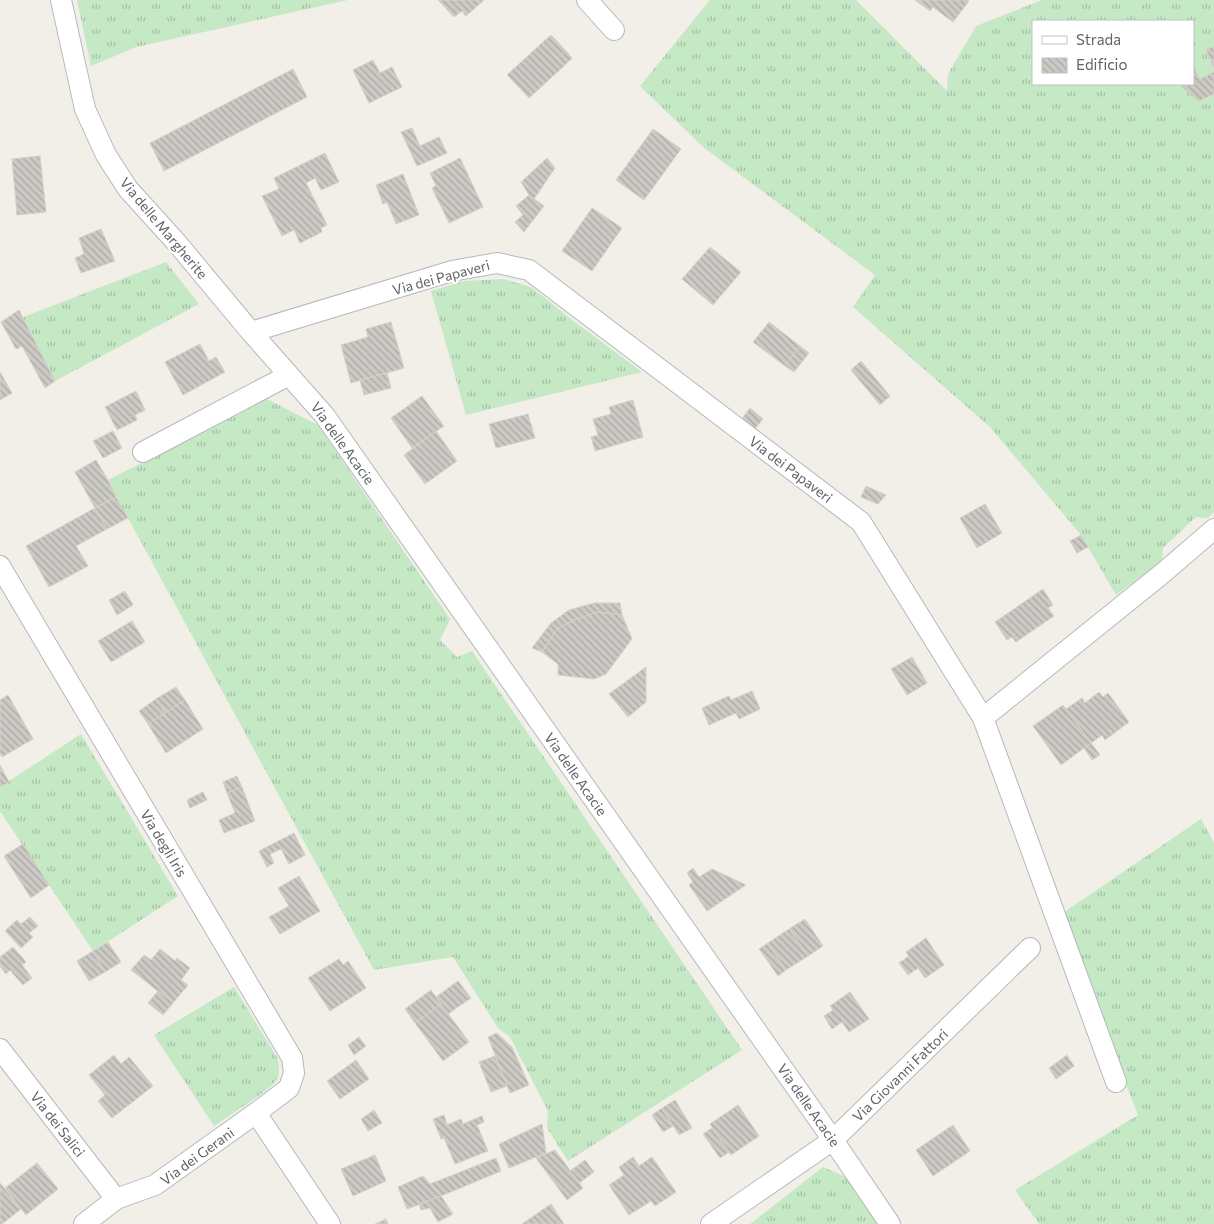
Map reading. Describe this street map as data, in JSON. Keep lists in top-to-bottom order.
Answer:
{
  "streets": {
    "street": [
      "Via delle Margherite",
      "Via dei Papaveri",
      "Via delle Acacie",
      "Via degli Iris",
      "Via Giovanni Fattori",
      "Via dei Salici",
      "Via dei Gerani"
    ]
  },
  "crossings": [
    ["Via delle Margherite", "Via dei Papaveri"],
    ["Via delle Margherite", "Via delle Acacie"],
    ["Via dei Papaveri", "Via delle Acacie"],
    ["Via delle Acacie", "Via Giovanni Fattori"],
    ["Via degli Iris", "Via dei Gerani"],
    ["Via dei Salici", "Via dei Gerani"]
  ],
  "legend": ["Strada", "Edificio"]
}
